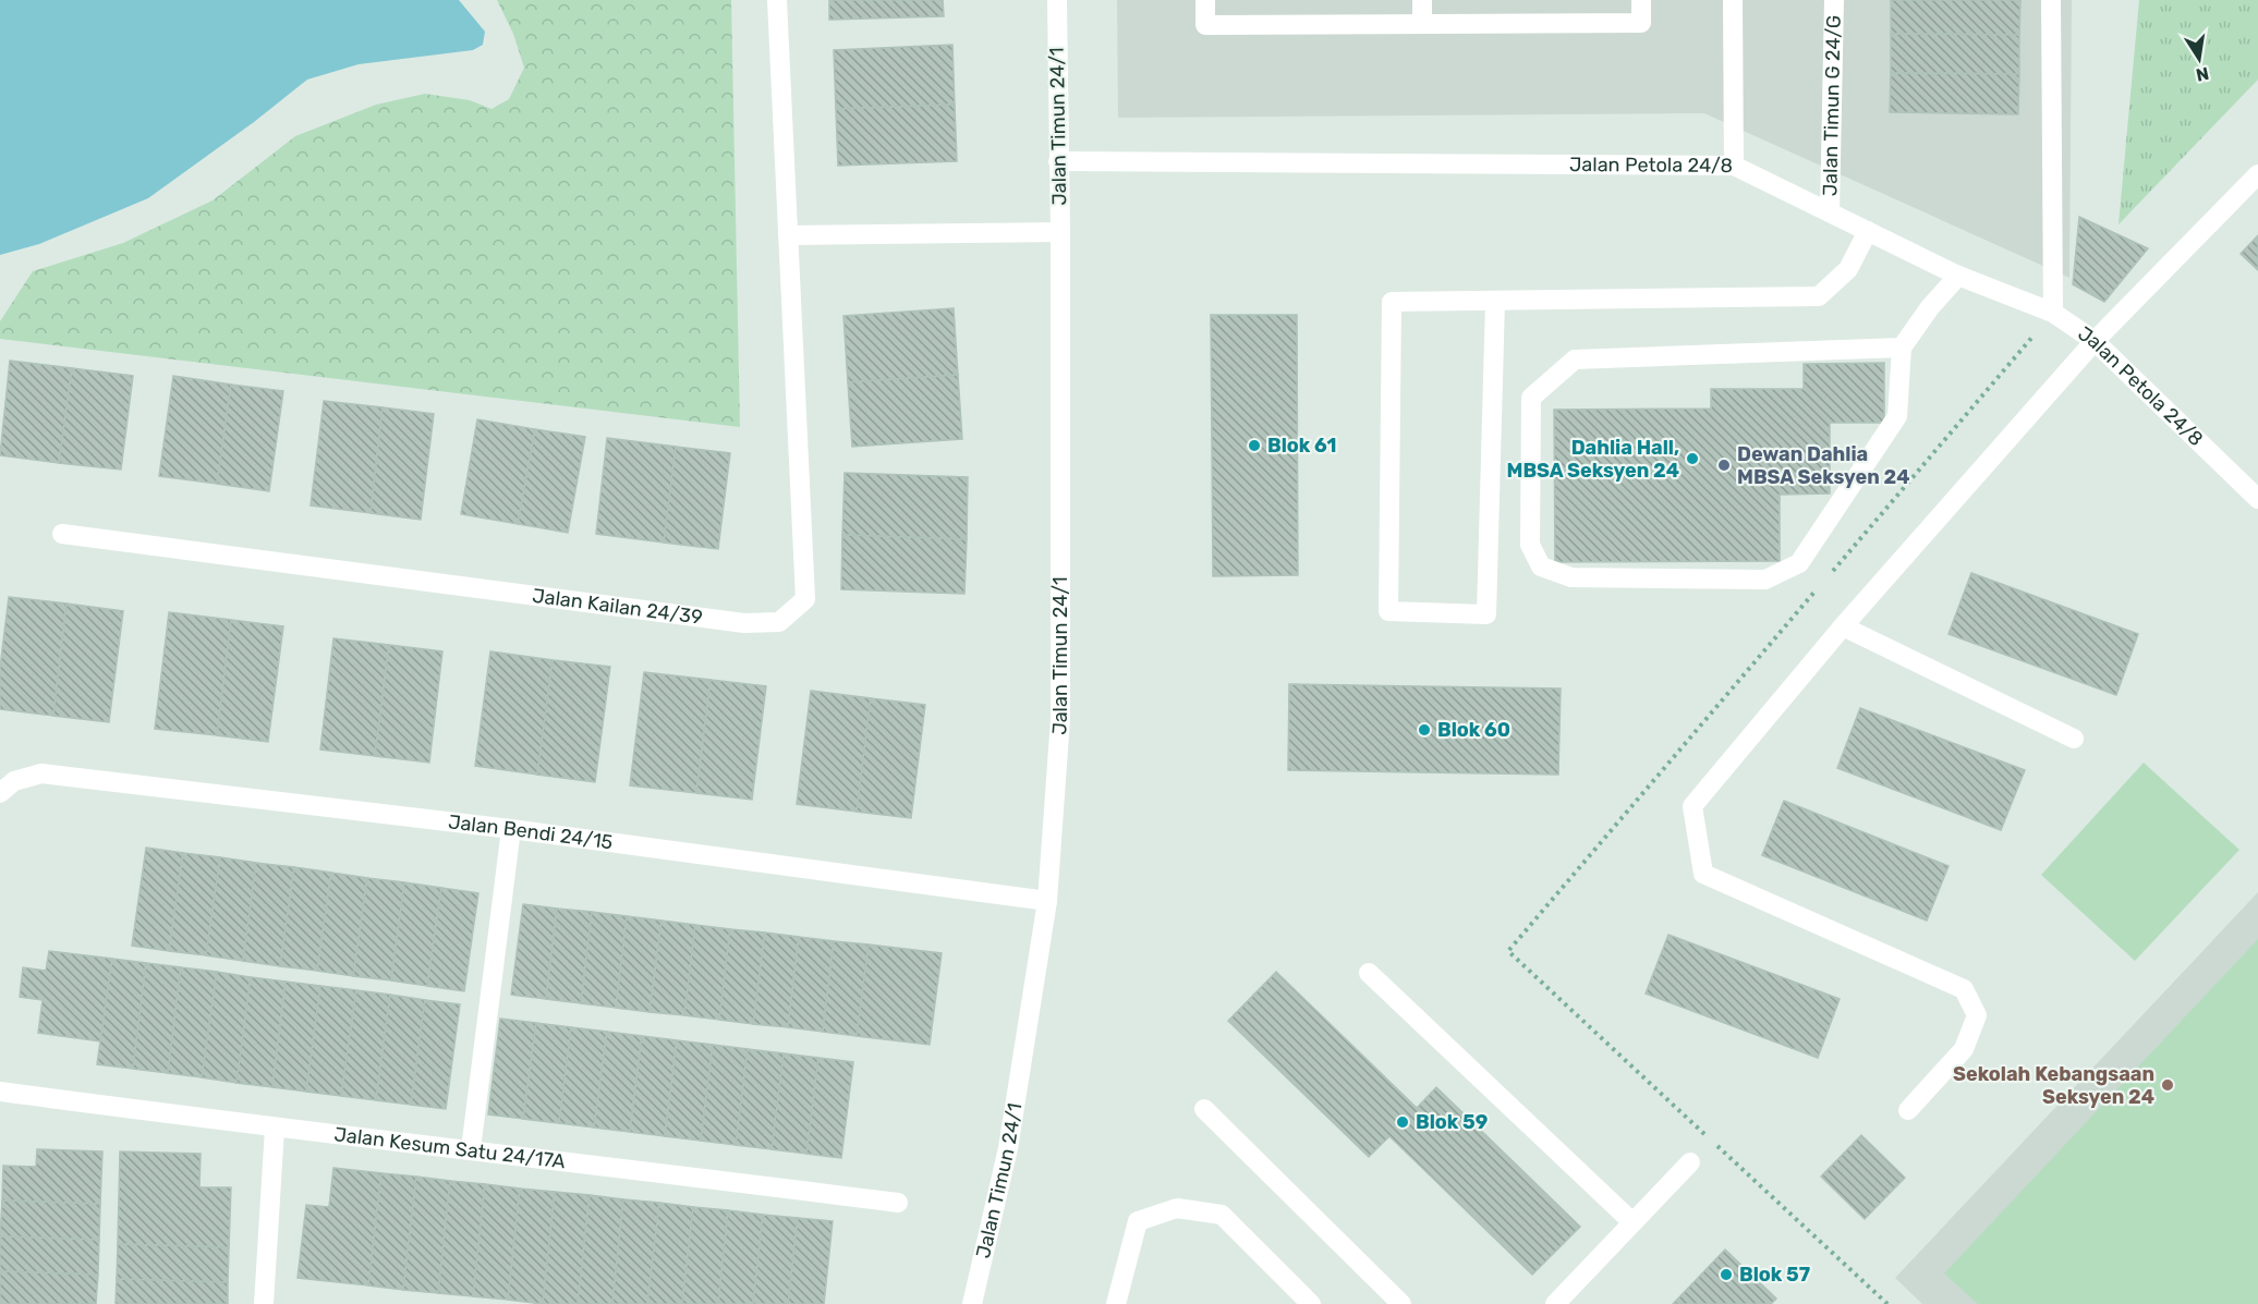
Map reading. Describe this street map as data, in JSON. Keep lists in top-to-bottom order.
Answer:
{
  "streets": {
    "street": [
      "Jalan Timun G 24/G",
      "Jalan Timun 24/1",
      "Jalan Petola 24/8",
      "Jalan Kailan 24/39",
      "Jalan Bendi 24/15",
      "Jalan Kesum Satu 24/17A"
    ]
  },
  "crossings": [
    ["Jalan Timun G 24/G", "Jalan Petola 24/8"],
    ["Jalan Timun 24/1", "Jalan Petola 24/8"],
    ["Jalan Timun 24/1", "Jalan Bendi 24/15"]
  ],
  "places": [
    "Blok 61",
    "Dahlia Hall, MBSA Seksyen 24",
    "Dewan Dahlia MBSA Seksyen 24",
    "Blok 60",
    "Sekolah Kebangsaan Seksyen 24",
    "Blok 59",
    "Blok 57"
  ],
  "north": "bottom"
}
